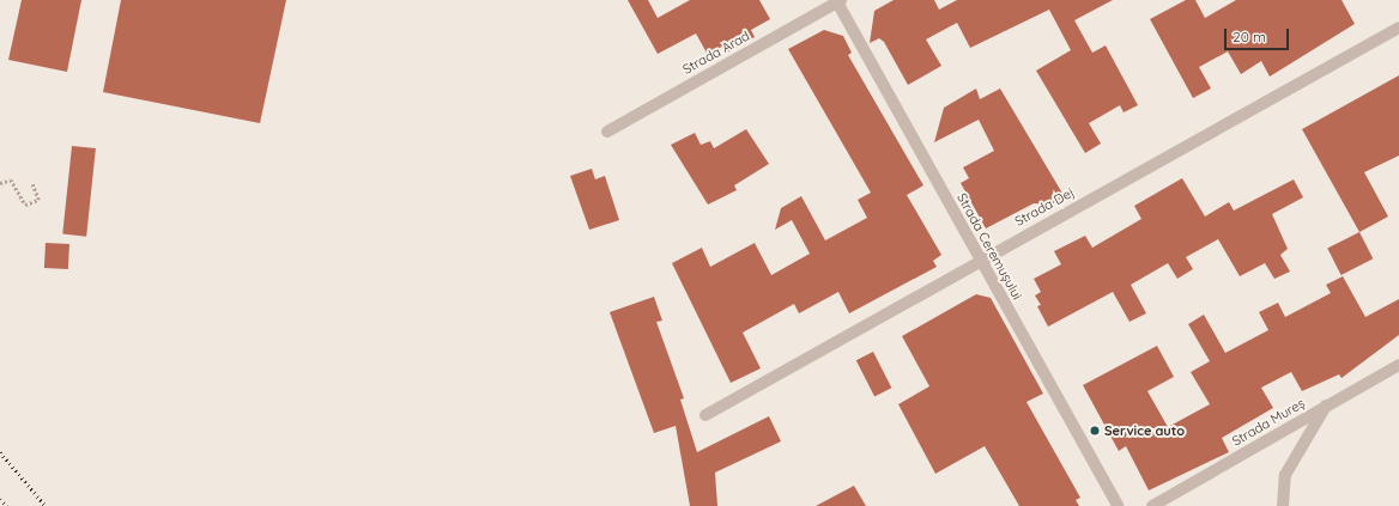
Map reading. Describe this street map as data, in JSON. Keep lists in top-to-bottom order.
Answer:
{
  "streets": {
    "street": [
      "Strada Arad",
      "Strada Dej",
      "Strada Ceremușului",
      "Strada Mureș"
    ]
  },
  "crossings": [
    ["Strada Arad", "Strada Ceremușului"],
    ["Strada Dej", "Strada Ceremușului"]
  ],
  "places": ["Service auto"],
  "scale_bar": "20 m"
}
